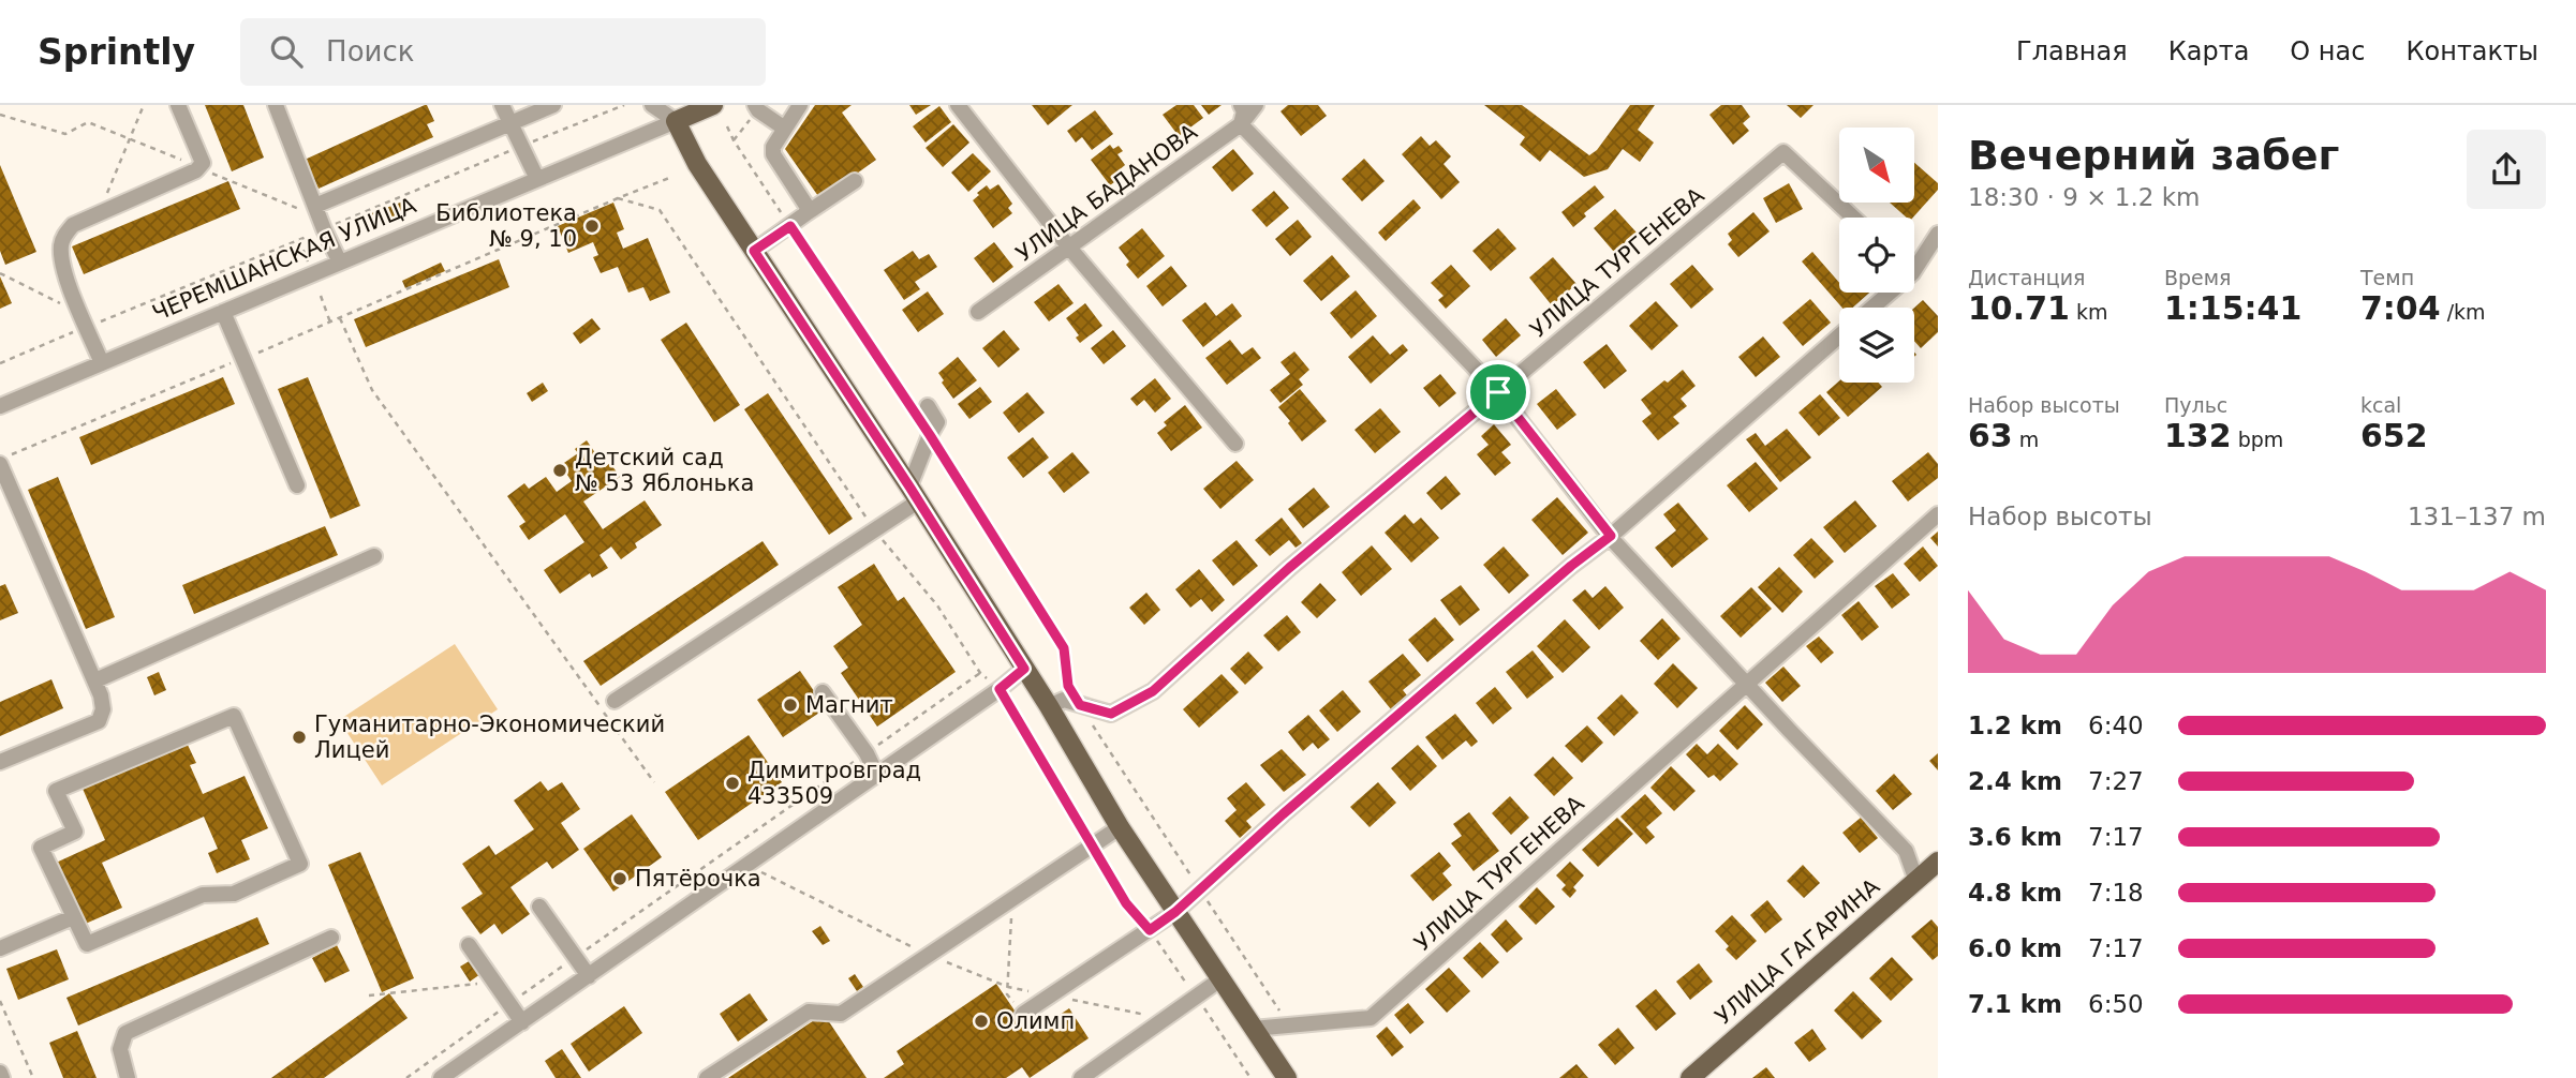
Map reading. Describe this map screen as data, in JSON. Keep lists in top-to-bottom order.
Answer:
{
  "streets": {
    "main road": ["ЧЕРЕМШАНСКАЯ УЛИЦА", "УЛИЦА ГАГАРИНА"],
    "street": ["УЛИЦА БАДАНОВА", "УЛИЦА ТУРГЕНЕВА"]
  },
  "places": [
    "Библиотека № 9, 10",
    "Детский сад № 53 Яблонька",
    "Магнит",
    "Гуманитарно-Экономический Лицей",
    "Димитровград 433509",
    "Пятёрочка",
    "Олимп"
  ],
  "north": "bottom right",
  "page": {
    "header": "Sprintly",
    "search": "Поиск",
    "nav": [
      "Главная",
      "Карта",
      "О нас",
      "Контакты"
    ],
    "heading": ["Вечерний забег", "18:30 · 9 × 1.2 km"],
    "stats": [
      ["Дистанция", "10.71 km"],
      ["Время", "1:15:41"],
      ["Темп", "7:04 /km"],
      ["Набор высоты", "63 m"],
      ["Пульс", "132 bpm"],
      ["kcal", "652"]
    ],
    "chart": ["Набор высоты", "131–137 m"],
    "list": [
      {
        "name": "1.2 km",
        "note": "6:40"
      },
      {
        "name": "2.4 km",
        "note": "7:27"
      },
      {
        "name": "3.6 km",
        "note": "7:17"
      },
      {
        "name": "4.8 km",
        "note": "7:18"
      },
      {
        "name": "6.0 km",
        "note": "7:17"
      },
      {
        "name": "7.1 km",
        "note": "6:50"
      }
    ]
  }
}
